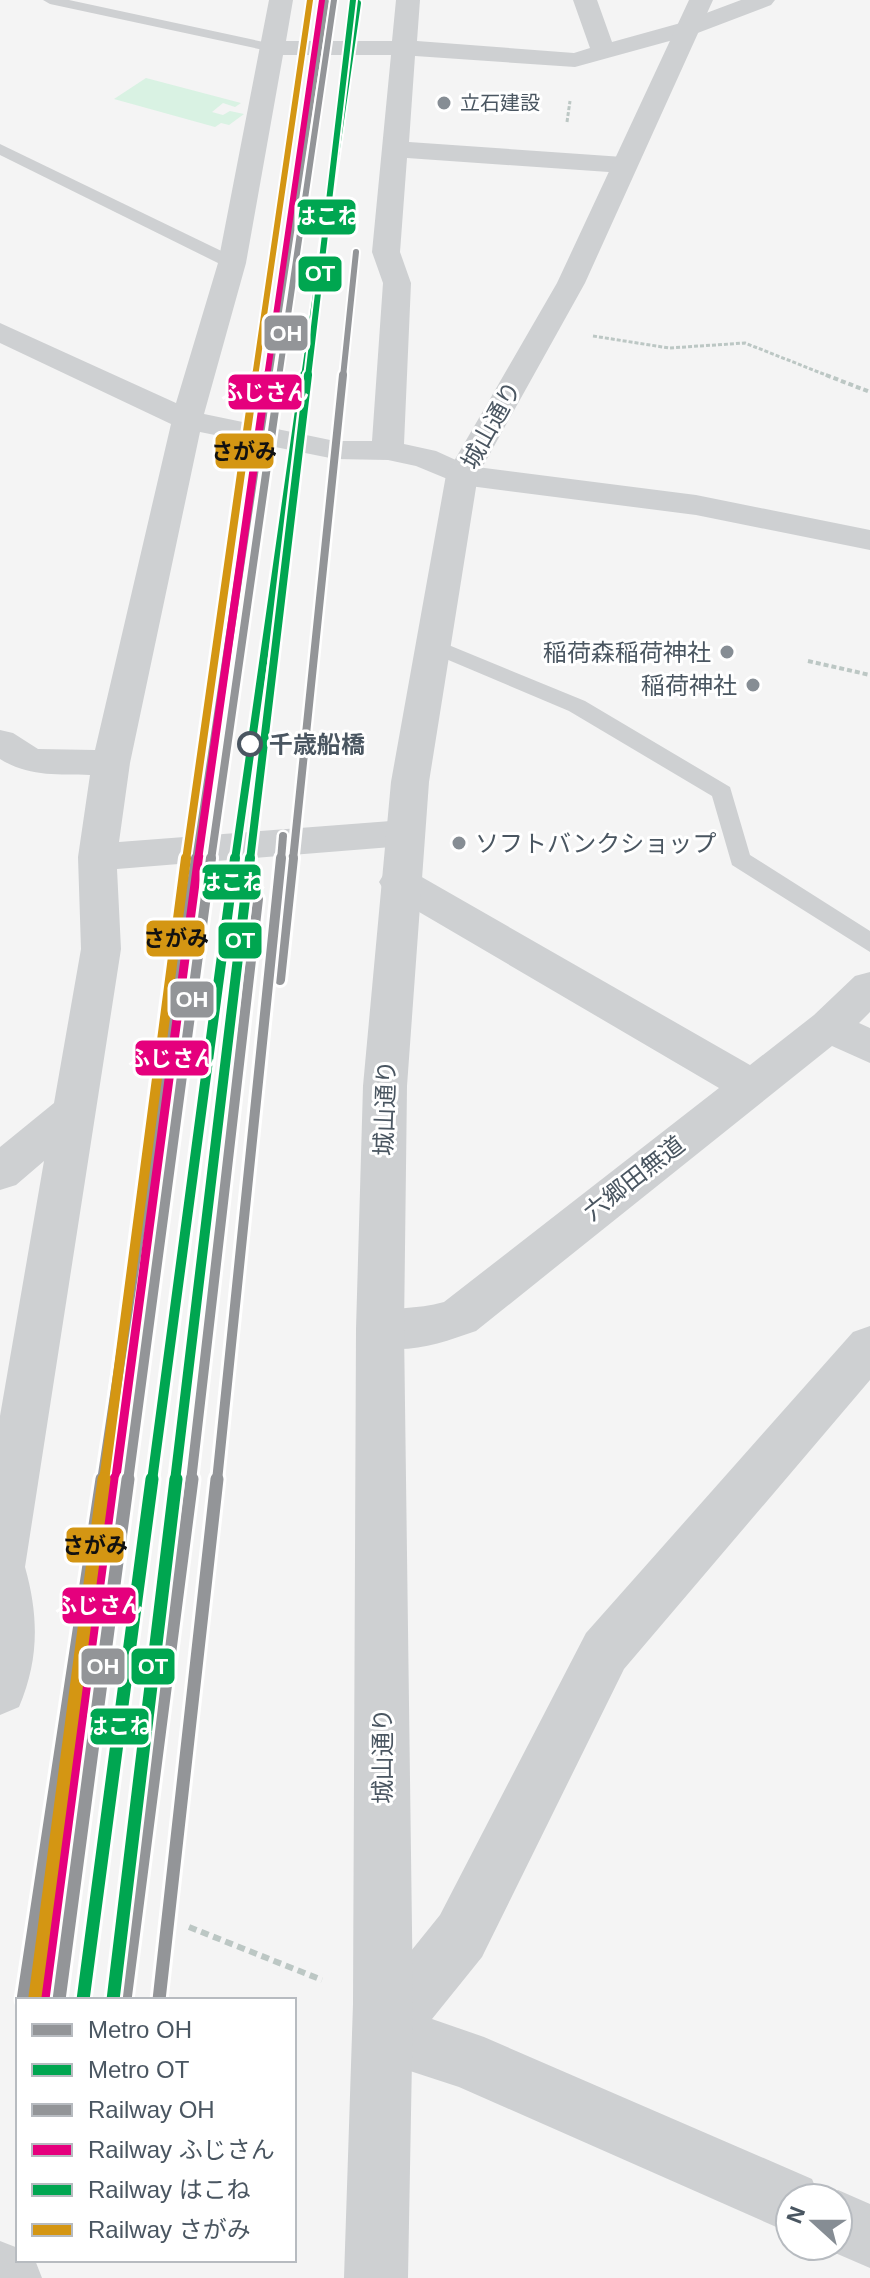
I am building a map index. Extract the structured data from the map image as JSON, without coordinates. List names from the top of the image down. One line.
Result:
{"streets":{"street":["城山通り","六郷田無道"]},"crossings":[["城山通り","六郷田無道"]],"places":["立石建設","稲荷森稲荷神社","稲荷神社","千歳船橋","ソフトバンクショップ"],"lines":["metro line OH","metro line OT","rail line ふじさん","rail line さがみ","rail line OH","rail line はこね"],"legend":["Metro OH","Metro OT","Railway OH","Railway ふじさん","Railway はこね","Railway さがみ"],"north":"left"}
